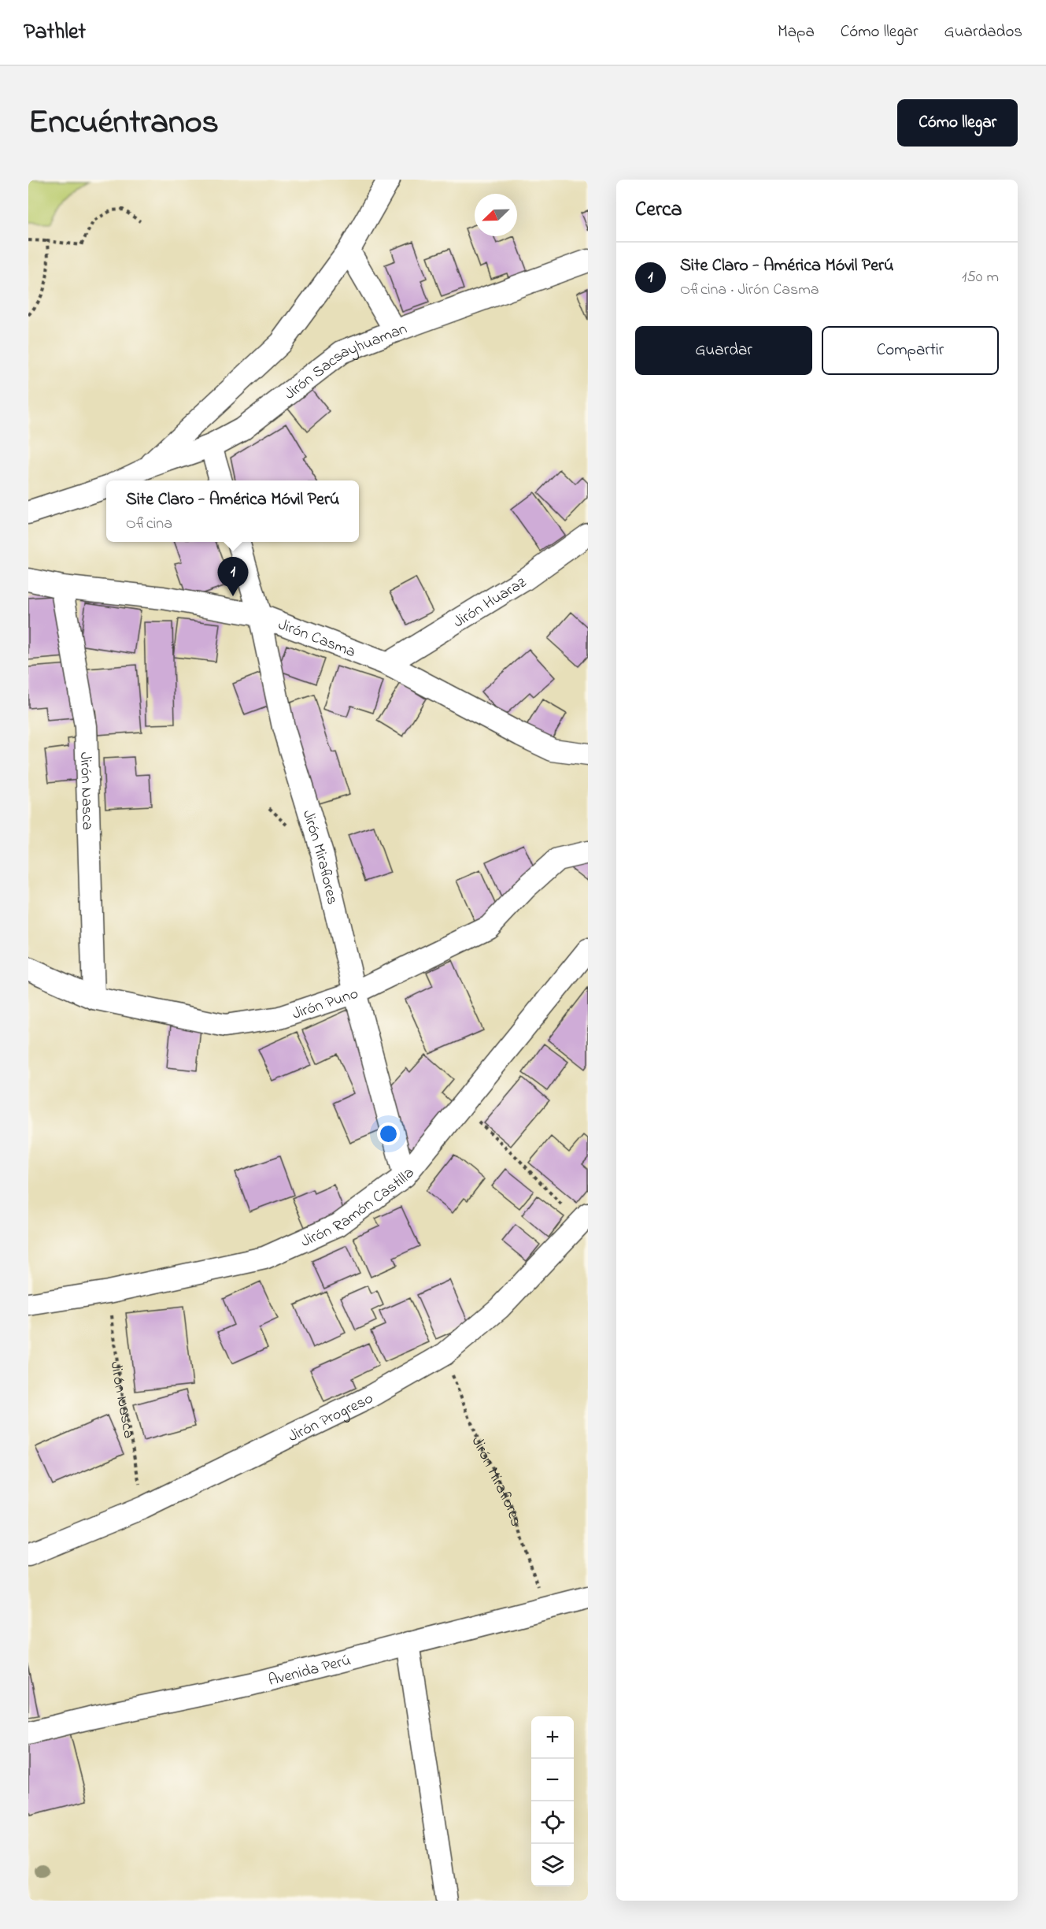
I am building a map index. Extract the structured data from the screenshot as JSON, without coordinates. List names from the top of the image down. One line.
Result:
{"streets":{"street":["Jirón Sacsayhuaman","Jirón Huaraz","Jirón Casma","Jirón Nasca","Jirón Miraflores","Jirón Puno","Jirón Ramón Castilla","Jirón Progreso","Avenida Perú"]},"crossings":[["Jirón Huaraz","Jirón Casma"],["Jirón Casma","Jirón Nasca"],["Jirón Casma","Jirón Miraflores"],["Jirón Nasca","Jirón Puno"],["Jirón Nasca","Jirón Ramón Castilla"],["Jirón Nasca","Jirón Progreso"],["Jirón Miraflores","Jirón Puno"],["Jirón Miraflores","Jirón Ramón Castilla"],["Jirón Miraflores","Jirón Progreso"],["Jirón Miraflores","Avenida Perú"]],"north":"bottom left","page":{"header":"Pathlet","nav":["Mapa","Cómo llegar","Guardados"],"title":"Encuéntranos","buttons":["Cómo llegar",["Guardar","Compartir"]],"heading":"Cerca","list":[{"mark":"1","name":"Site Claro - América Móvil Perú","note":"Oficina · Jirón Casma","value":"150 m"}],"popup":["Site Claro - América Móvil Perú","Oficina"],"pins":"1","map_buttons":["+","−"]}}
